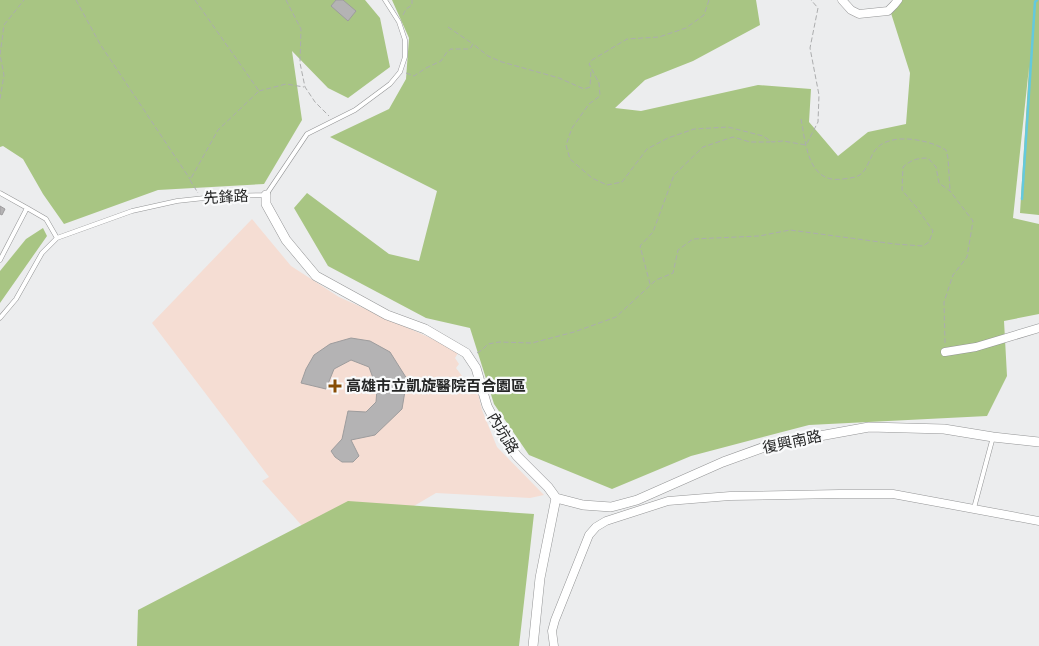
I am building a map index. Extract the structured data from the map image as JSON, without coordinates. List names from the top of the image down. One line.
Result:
{"streets":{"street":["內坑路","復興南路"],"lane":["先鋒路"]},"crossings":[["先鋒路","內坑路"],["內坑路","復興南路"]],"places":{"health":["高雄市立凱旋醫院百合園區"]}}
